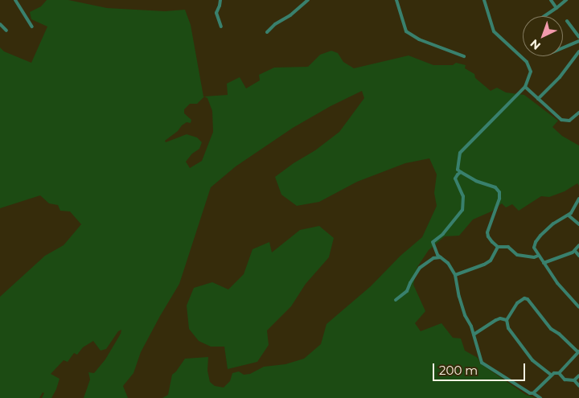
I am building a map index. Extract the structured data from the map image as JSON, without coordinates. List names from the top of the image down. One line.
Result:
{"scale_bar":"200 m","north":"bottom left"}
